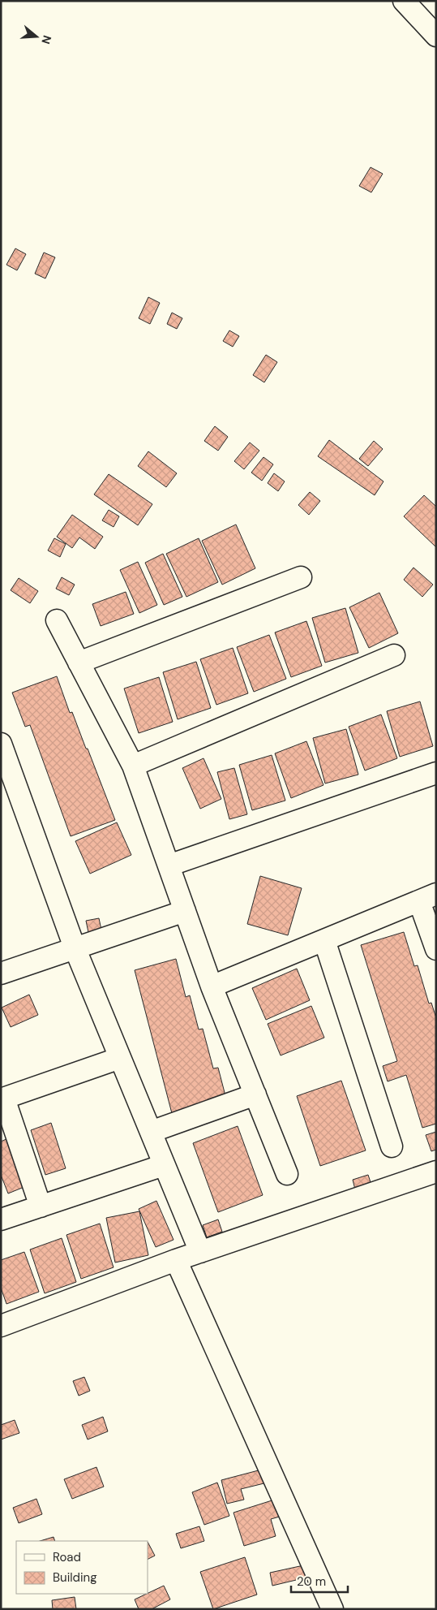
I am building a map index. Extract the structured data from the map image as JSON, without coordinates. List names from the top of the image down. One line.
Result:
{"legend":["Road","Building"],"scale_bar":"20 m","north":"right"}
